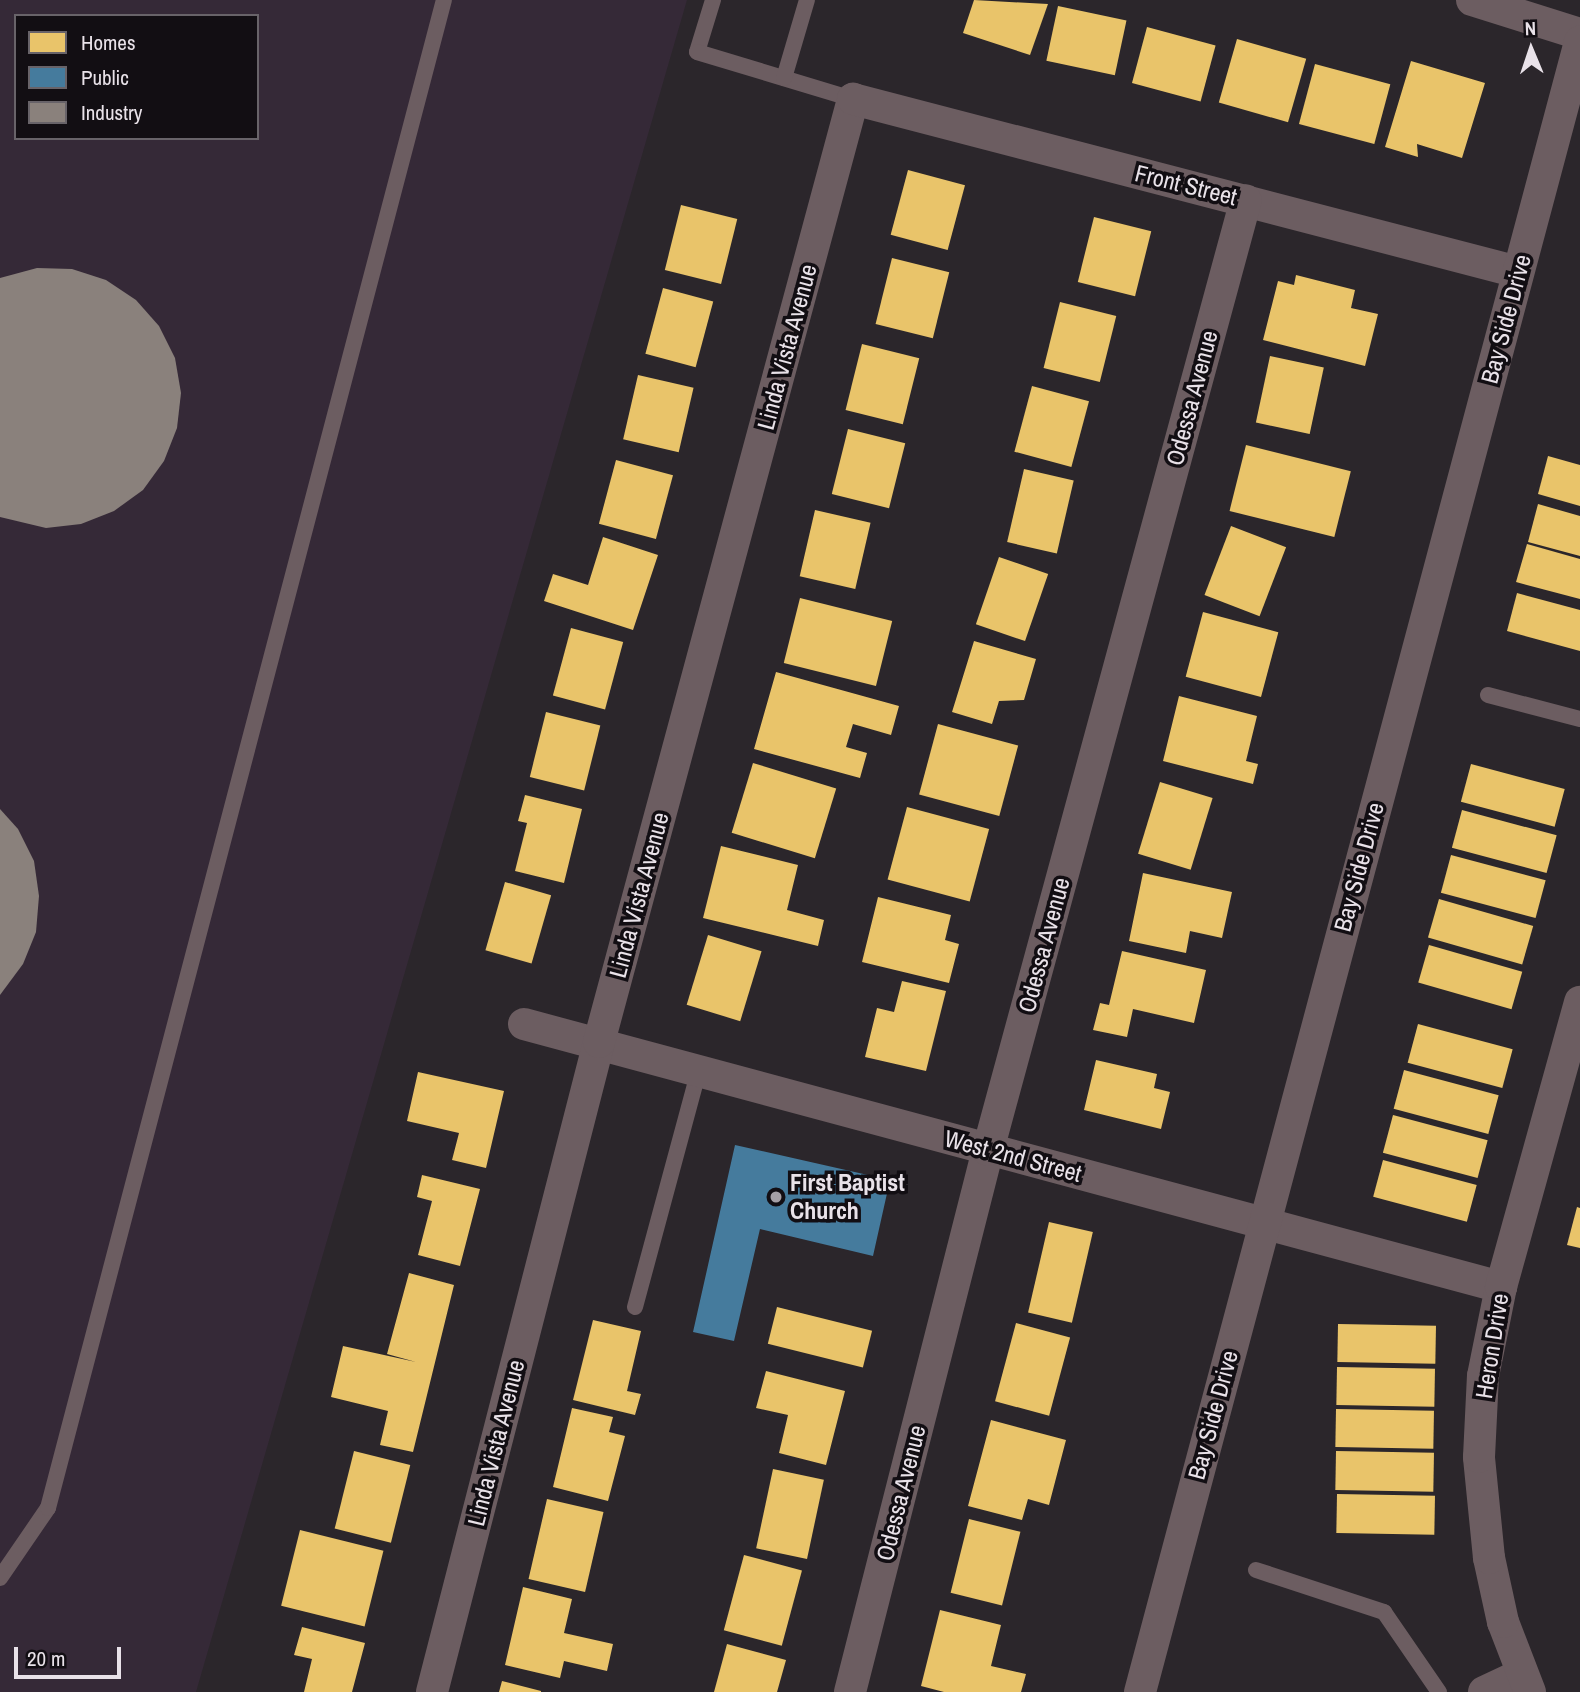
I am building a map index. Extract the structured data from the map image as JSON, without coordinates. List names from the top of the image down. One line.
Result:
{"streets":{"street":["Front Street","Bay Side Drive","Linda Vista Avenue","Odessa Avenue","West 2nd Street","Heron Drive"]},"crossings":[["Front Street","Bay Side Drive"],["Front Street","Linda Vista Avenue"],["Front Street","Odessa Avenue"],["Bay Side Drive","West 2nd Street"],["Linda Vista Avenue","West 2nd Street"],["Odessa Avenue","West 2nd Street"],["West 2nd Street","Heron Drive"]],"places":["First Baptist Church"],"legend":["Homes","Public","Industry"],"scale_bar":"20 m","north":"top"}
